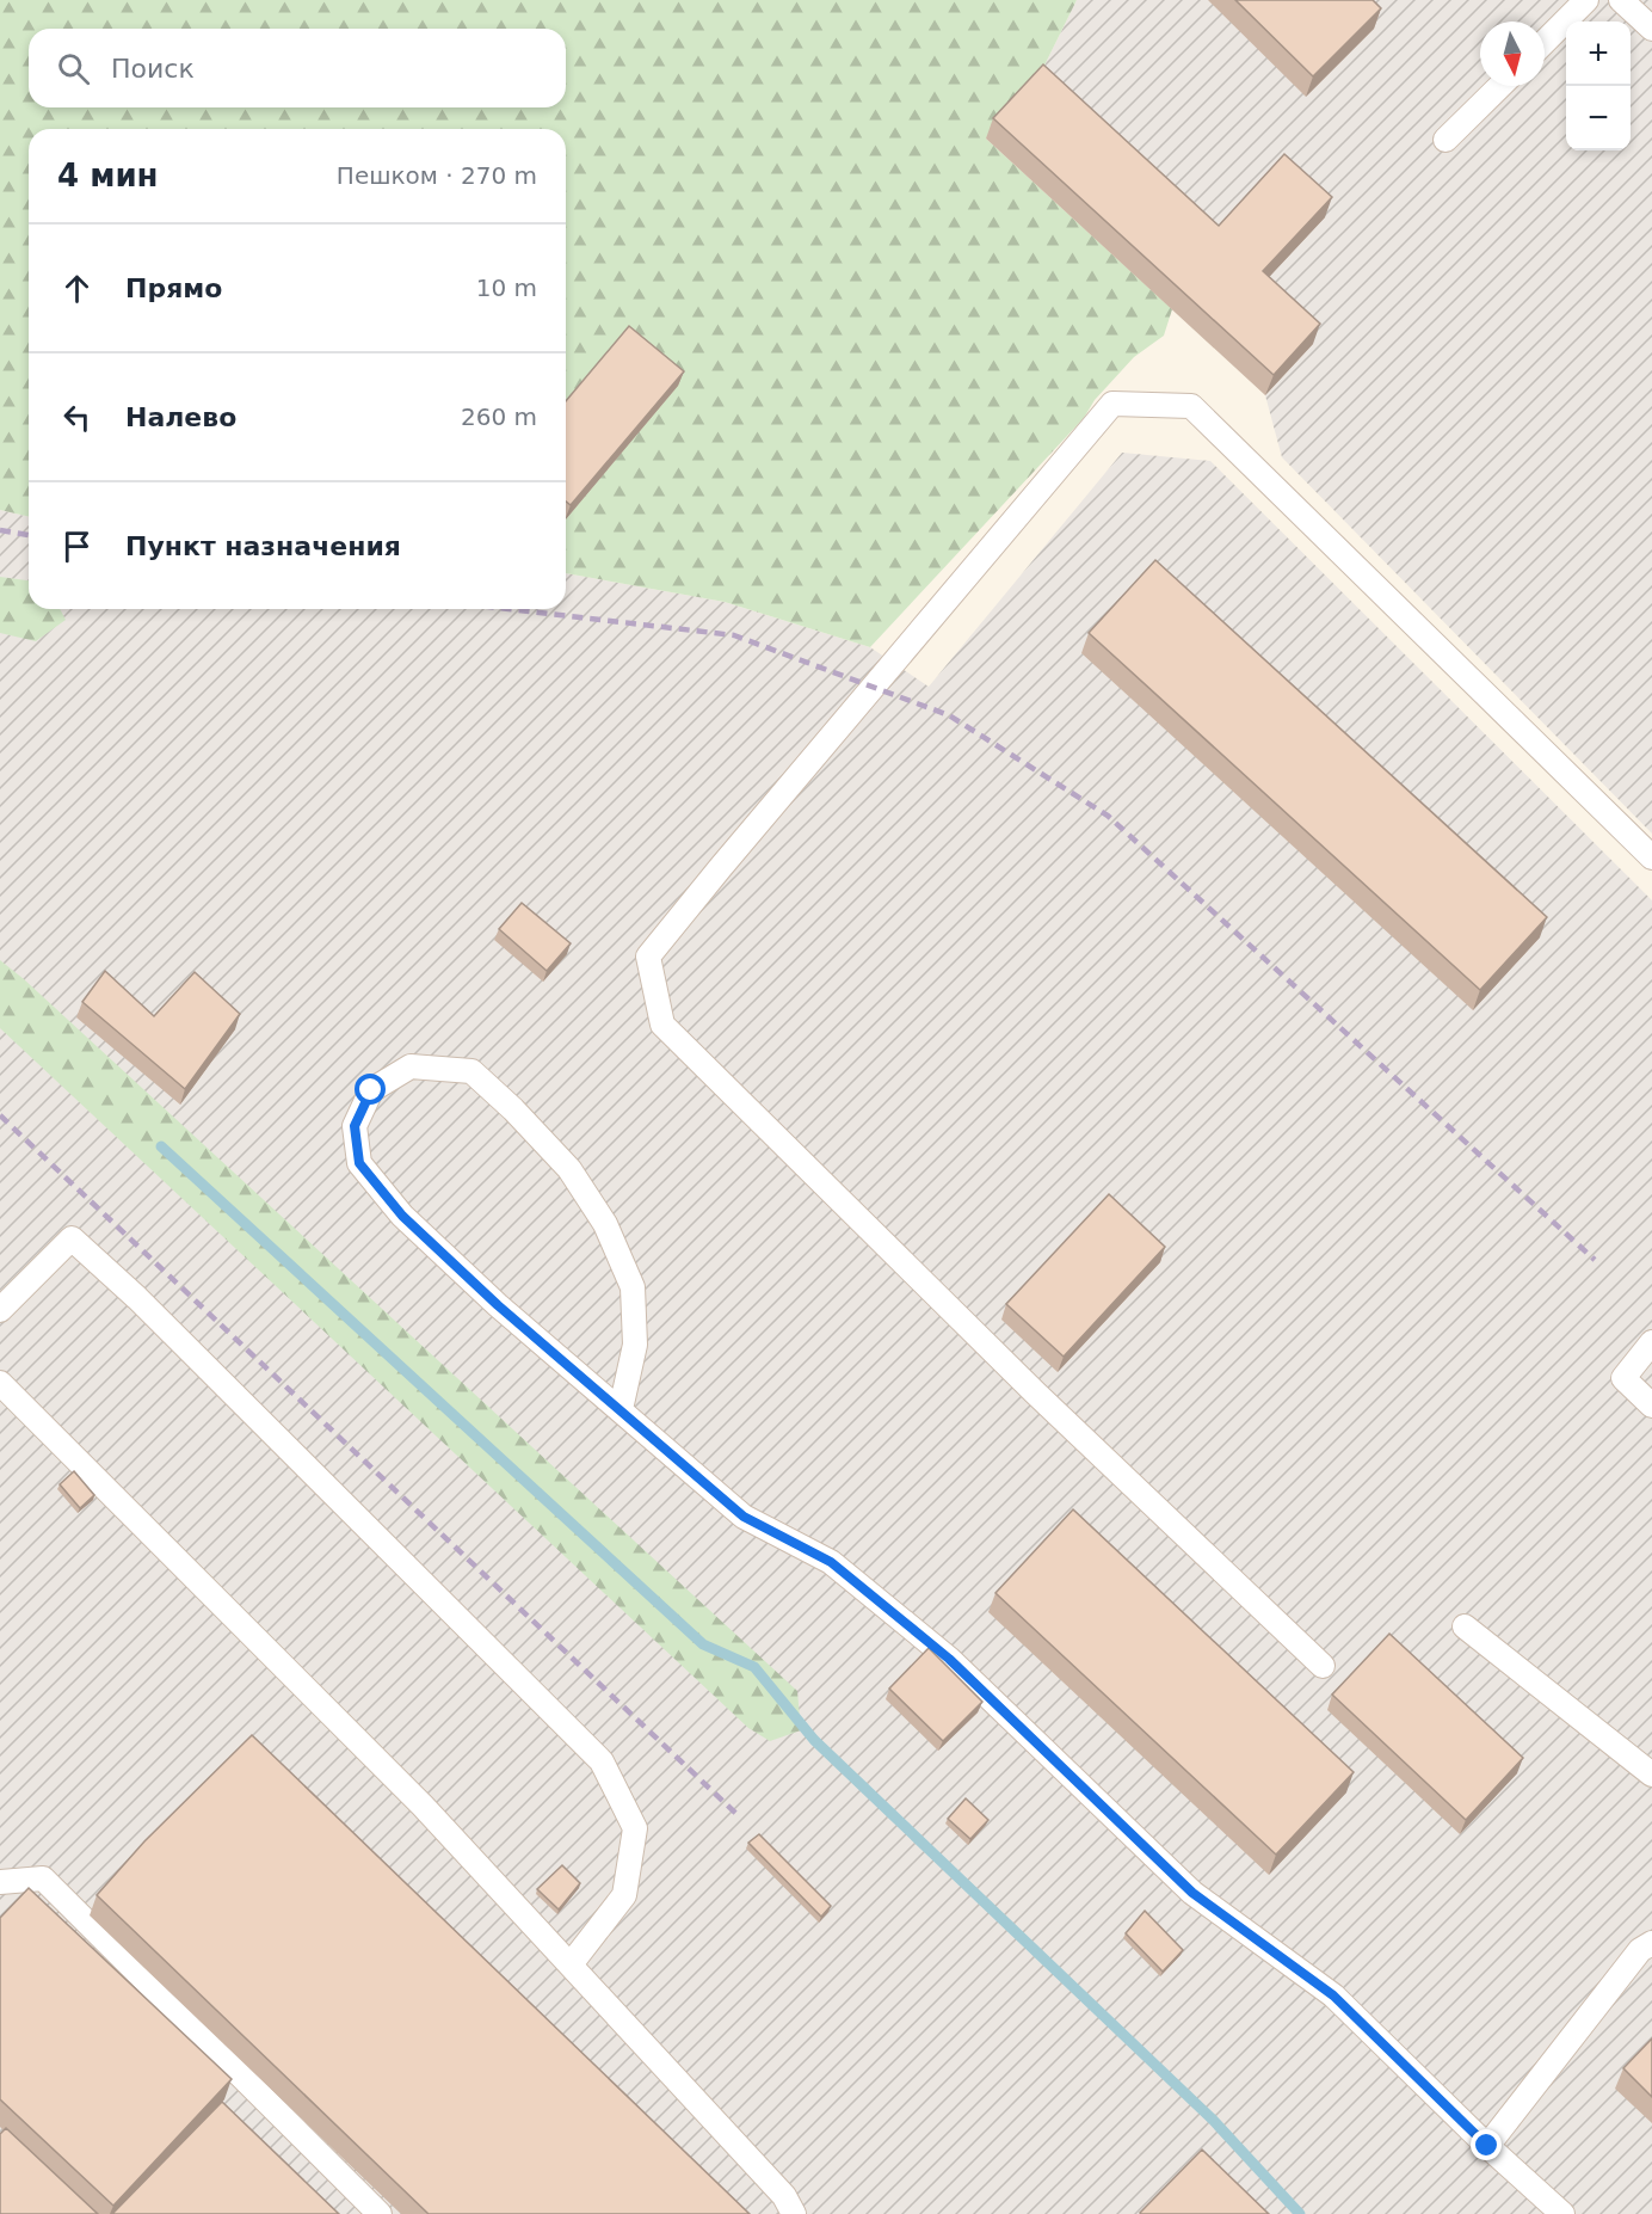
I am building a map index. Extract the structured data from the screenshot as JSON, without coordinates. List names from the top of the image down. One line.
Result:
{"north":"bottom","page":{"map_buttons":["+","−"],"search":"Поиск","heading":["4 мин","Пешком · 270 m"],"list":[["Прямо","10 m"],["Налево","260 m"],"Пункт назначения"]}}
